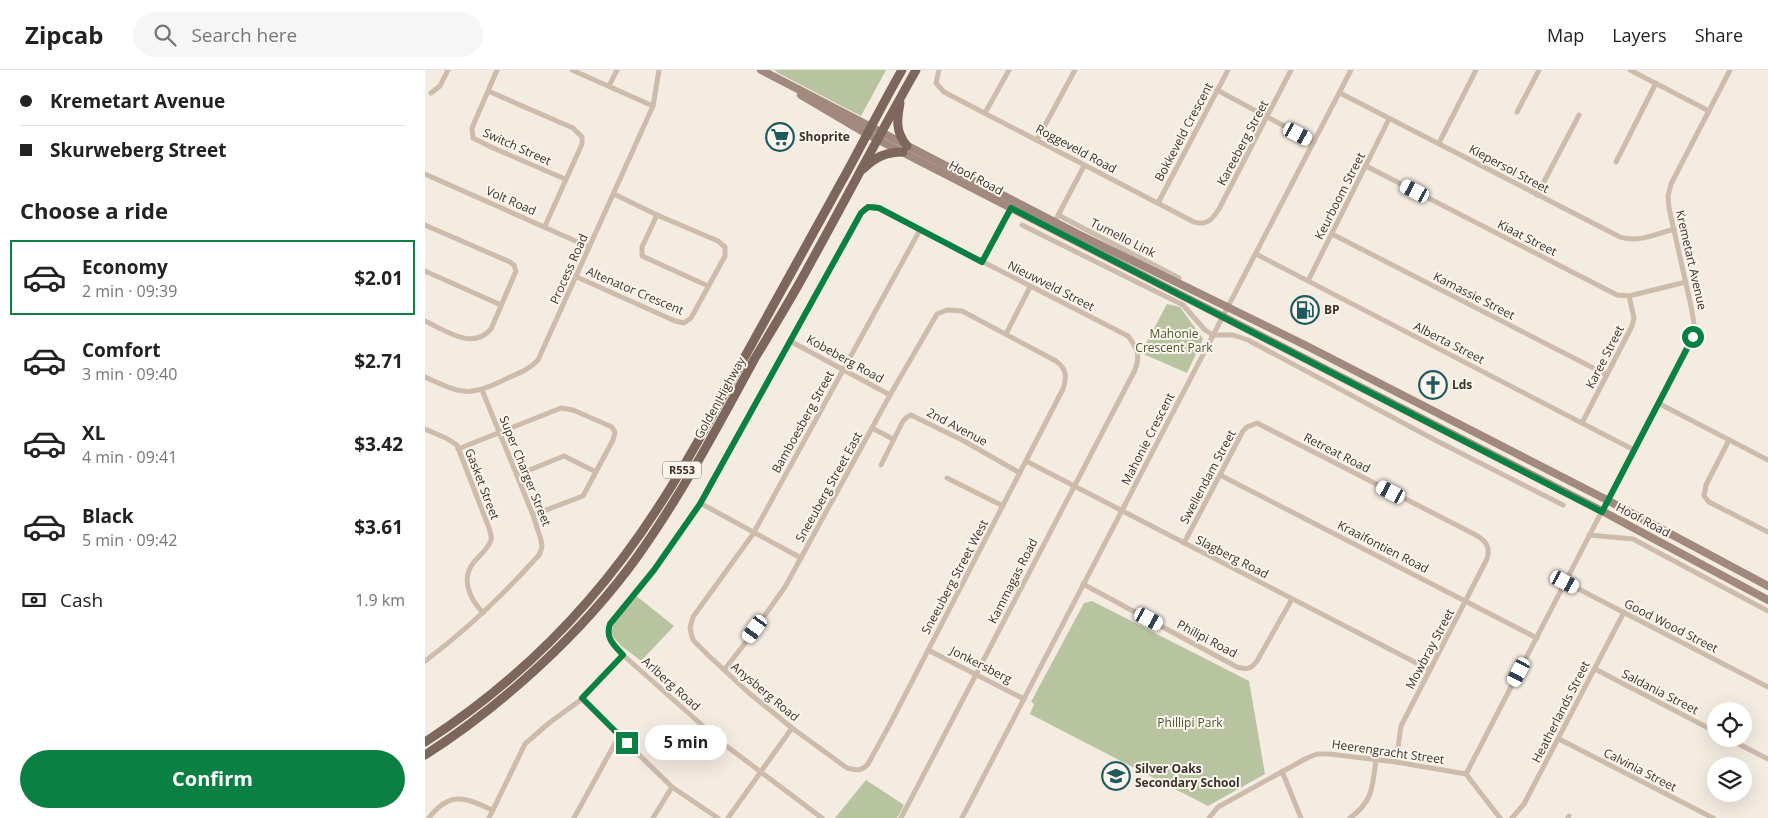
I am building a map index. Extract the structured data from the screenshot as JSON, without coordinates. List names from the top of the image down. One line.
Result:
{"streets":{"main road":["Hoof Road","Golden Highway","R553"],"street":["Bokkeveld Crescent","Kareeberg Street","Switch Street","Roggeveld Road","Kiepersol Street","Keurboom Street","Volt Road","Tumello Link","Kiaat Street","Kremetart Avenue","Process Road","Nieuwveld Street","Altenator Crescent","Kamassie Street","Alberta Street","Karee Street","Kobeberg Road","Bamboesberg Street","2nd Avenue","Mahonie Crescent","Retreat Road","Super Charger Street","Swellendam Street","Gasket Street","Sneeuberg Street East","Kraaifontien Road","Slagberg Road","Sneeuberg Street West","Kammagas Road","Good Wood Street","Philipi Road","Mowbray Street","Jonkersberg","Arlberg Road","Anysberg Road","Saldania Street","Heatherlands Street","Heerengracht Street","Calvinia Street"]},"crossings":[["Bokkeveld Crescent","Roggeveld Road"],["Kareeberg Street","Roggeveld Road"],["Kiepersol Street","Keurboom Street"],["Kiepersol Street","Kremetart Avenue"],["Kiepersol Street","Mahonie Crescent"],["Hoof Road","Tumello Link"],["Hoof Road","Kremetart Avenue"],["Hoof Road","Golden Highway"],["Hoof Road","Mahonie Crescent"],["Keurboom Street","Kiaat Street"],["Keurboom Street","Kamassie Street"],["Keurboom Street","Alberta Street"],["Volt Road","Process Road"],["Kiaat Street","Kremetart Avenue"],["Kiaat Street","Karee Street"],["Kremetart Avenue","Alberta Street"],["Kremetart Avenue","Kraaifontien Road"],["Kremetart Avenue","Good Wood Street"],["Kremetart Avenue","Heerengracht Street"],["Process Road","Altenator Crescent"],["Process Road","Super Charger Street"],["Nieuwveld Street","Kobeberg Road"],["Nieuwveld Street","Bamboesberg Street"],["Nieuwveld Street","Kammagas Road"],["Kamassie Street","Karee Street"],["Alberta Street","Karee Street"],["Alberta Street","Mahonie Crescent"],["Kobeberg Road","Bamboesberg Street"],["Kobeberg Road","Sneeuberg Street East"],["Bamboesberg Street","Anysberg Road"],["2nd Avenue","Sneeuberg Street West"],["Mahonie Crescent","Slagberg Road"],["Mahonie Crescent","Philipi Road"],["Mahonie Crescent","Jonkersberg"],["Retreat Road","Swellendam Street"],["Retreat Road","Mowbray Street"],["Super Charger Street","Gasket Street"],["Swellendam Street","Kraaifontien Road"],["Swellendam Street","Slagberg Road"],["Sneeuberg Street East","Sneeuberg Street West"],["Sneeuberg Street East","Anysberg Road"],["Kraaifontien Road","Mowbray Street"],["Slagberg Road","Sneeuberg Street West"],["Slagberg Road","Kammagas Road"],["Slagberg Road","Philipi Road"],["Slagberg Road","Mowbray Street"],["Sneeuberg Street West","Jonkersberg"],["Sneeuberg Street West","Anysberg Road"],["Kammagas Road","Jonkersberg"],["Good Wood Street","Heatherlands Street"],["Mowbray Street","Heerengracht Street"],["Saldania Street","Heatherlands Street"],["Heatherlands Street","Calvinia Street"]],"parks":["Mahonie Crescent Park","Phillipi Park"],"places":{"supermarket":["Shoprite"],"fuel station":["BP"],"church":["Lds"],"school or university":["Silver Oaks Secondary School"]},"page":{"header":"Zipcab","search":"Search here","nav":["Map","Layers","Share"],"banner":["Kremetart Avenue","Skurweberg Street"],"heading":"Choose a ride","list":[{"name":"Economy","note":"2 min · 09:39","value":"$2.01"},{"name":"Comfort","note":"3 min · 09:40","value":"$2.71"},{"name":"XL","note":"4 min · 09:41","value":"$3.42"},{"name":"Black","note":"5 min · 09:42","value":"$3.61"}],"pay":["Cash","1.9 km"],"bubble":"5 min","buttons":"Confirm"}}
